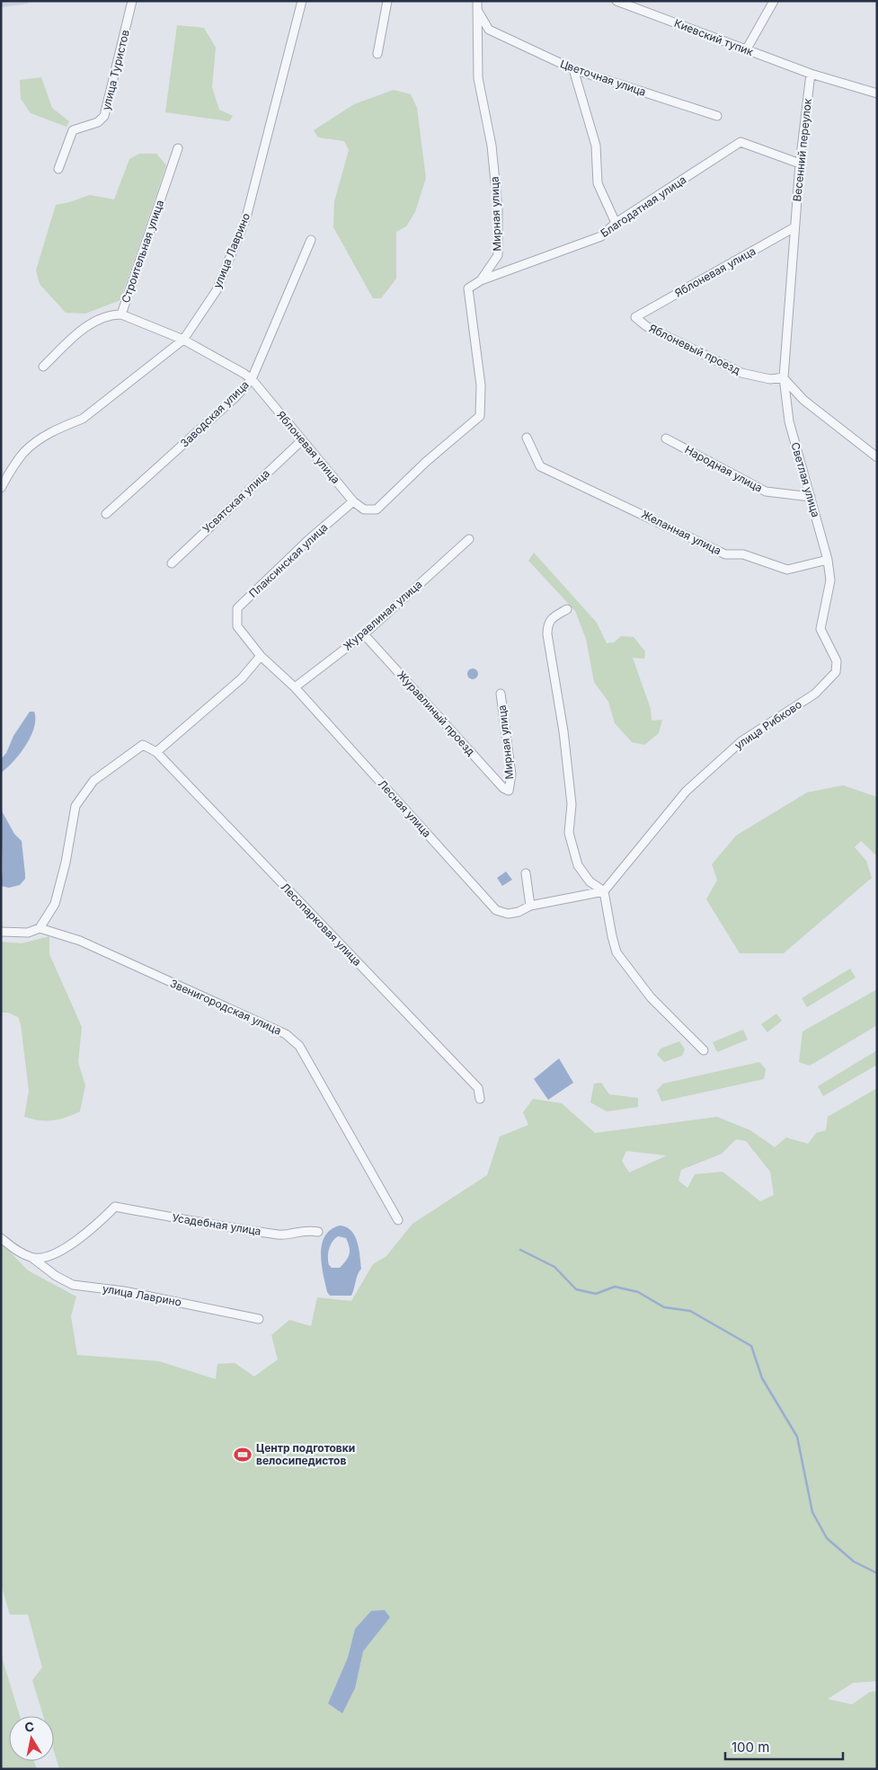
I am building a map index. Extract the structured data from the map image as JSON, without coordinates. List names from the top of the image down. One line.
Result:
{"streets":{"street":["Киевский тупик","улица Туристов","Цветочная улица","Весенний переулок","Благодатная улица","Мирная улица","улица Лаврино","Строительная улица","Яблоневая улица","Яблоневый проезд","Заводская улица","Народная улица","Светлая улица","Усвятская улица","Желанная улица","Плаксинская улица","Журавлиная улица","Журавлиный проезд","улица Рибково","Лесная улица","Лесопарковая улица","Звенигородская улица","Усадебная улица"]},"crossings":[["Киевский тупик","Весенний переулок"],["Цветочная улица","Мирная улица"],["Весенний переулок","Благодатная улица"],["Весенний переулок","Яблоневая улица"],["Весенний переулок","Яблоневый проезд"],["Весенний переулок","Светлая улица"],["Благодатная улица","Мирная улица"],["Мирная улица","Яблоневая улица"],["Мирная улица","Журавлиный проезд"],["улица Лаврино","Яблоневая улица"],["улица Лаврино","Усадебная улица"],["Строительная улица","Яблоневая улица"],["Яблоневая улица","Яблоневый проезд"],["Яблоневая улица","Заводская улица"],["Яблоневая улица","Усвятская улица"],["Яблоневая улица","Плаксинская улица"],["Яблоневый проезд","Светлая улица"],["Народная улица","Светлая улица"],["Светлая улица","Желанная улица"],["Светлая улица","улица Рибково"],["Плаксинская улица","Лесная улица"],["Журавлиная улица","Журавлиный проезд"],["Журавлиная улица","Лесная улица"],["улица Рибково","Лесная улица"]],"places":{"sports":["Центр подготовки велосипедистов"]},"scale_bar":"100 m","north":"top"}
